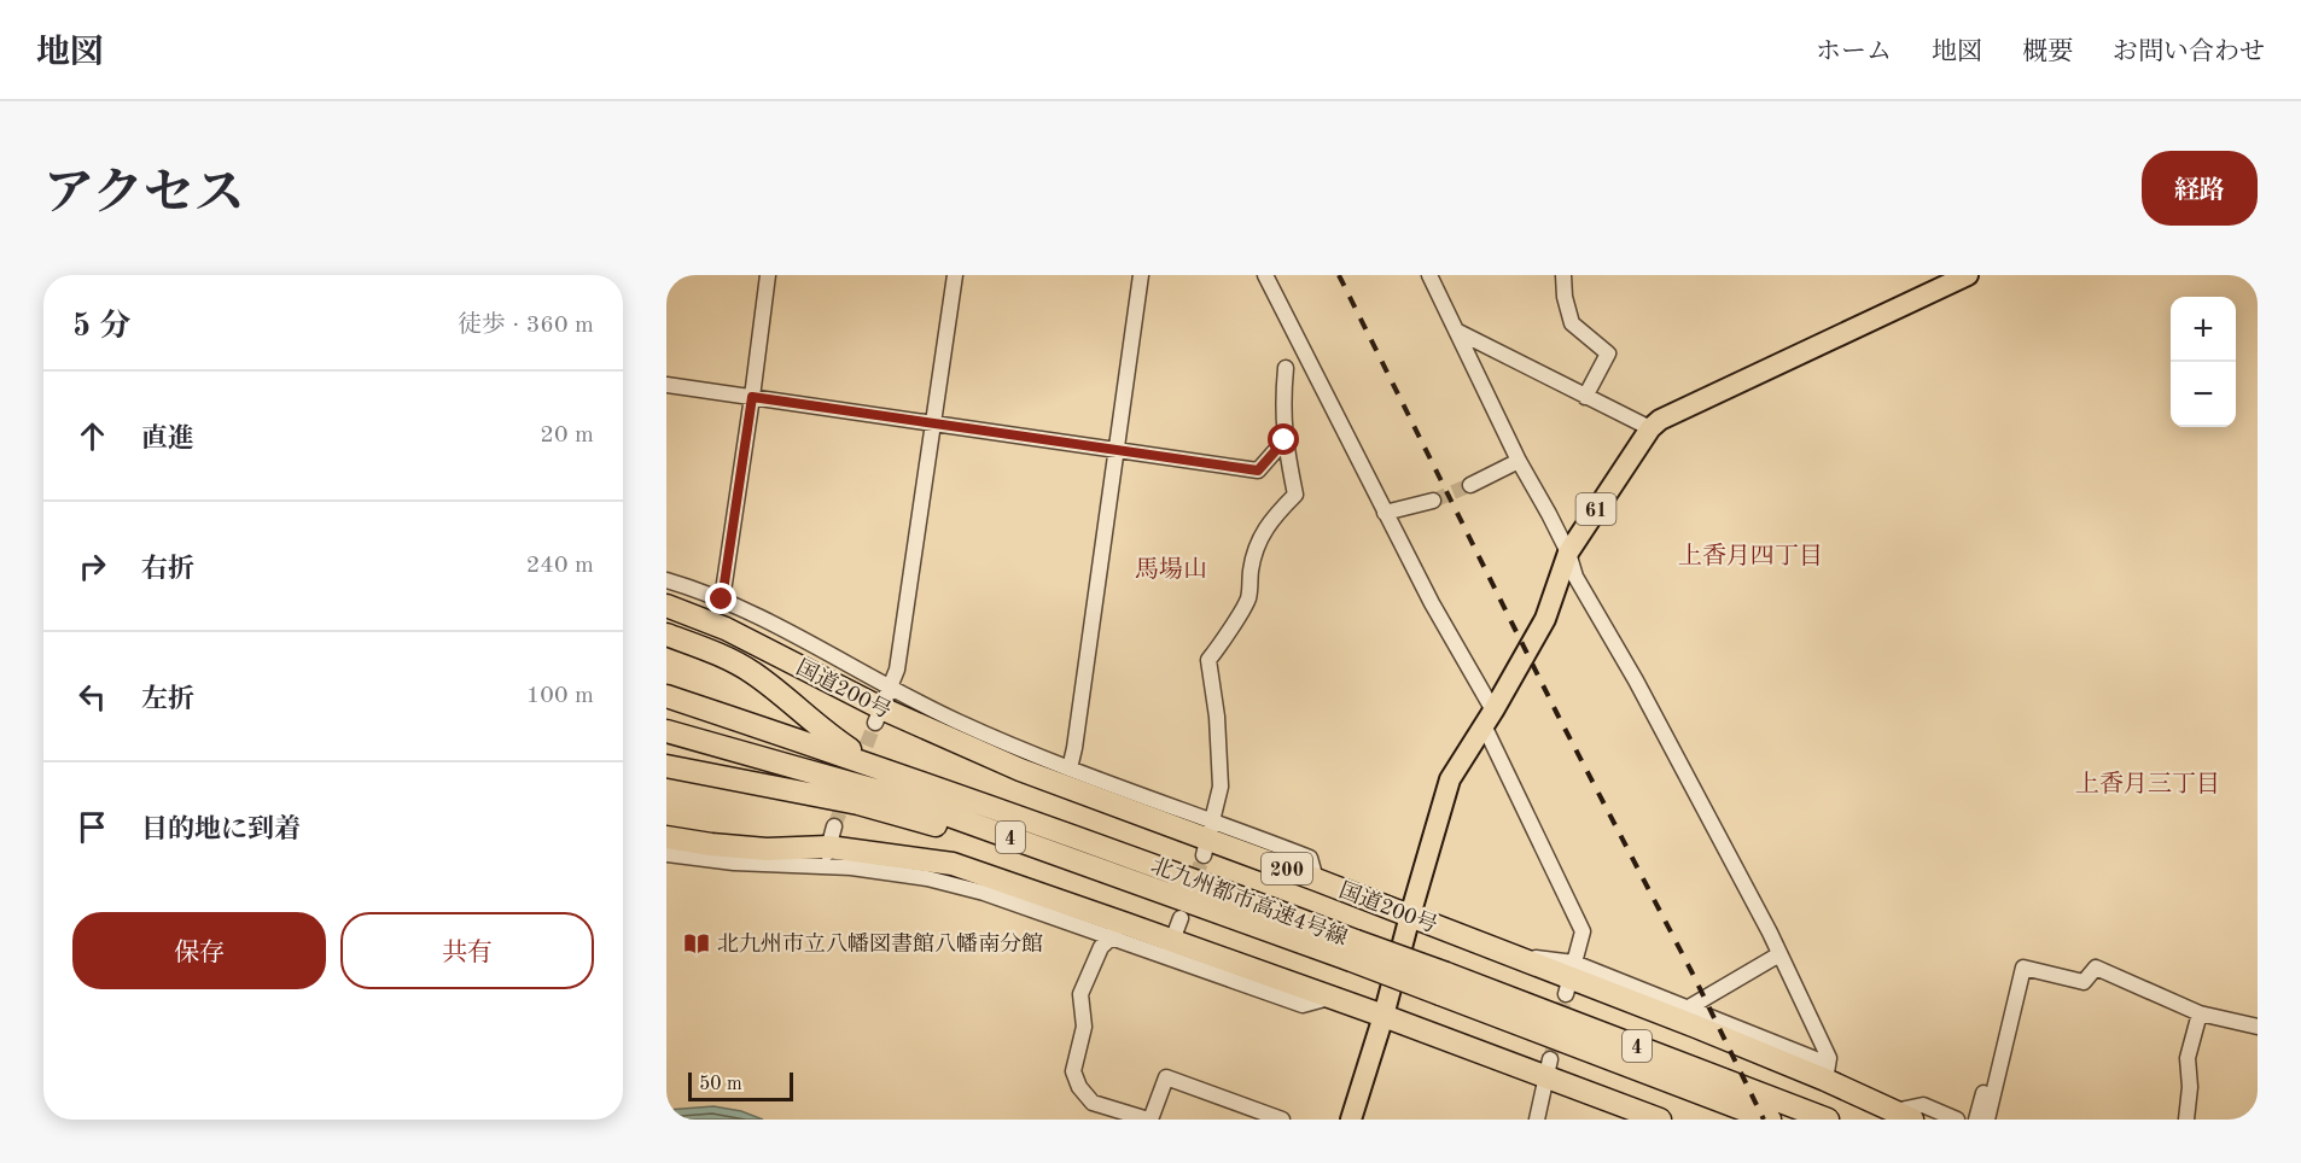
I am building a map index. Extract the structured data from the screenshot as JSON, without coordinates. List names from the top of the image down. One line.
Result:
{"streets":{"highway":["国道200号","4","200","北九州都市高速4号線"],"main road":["61"]},"crossings":[["61","国道200号"]],"districts":["上香月四丁目","馬場山","上香月三丁目"],"places":{"library":["北九州市立八幡図書館八幡南分館"]},"scale_bar":"50 m","page":{"header":"地図","nav":["ホーム","地図","概要","お問い合わせ"],"title":"アクセス","buttons":["経路",["保存","共有"]],"heading":["5 分","徒歩 · 360 m"],"map_buttons":["+","−"],"list":[["直進","20 m"],["右折","240 m"],["左折","100 m"],"目的地に到着"],"scale":"50 m"}}
